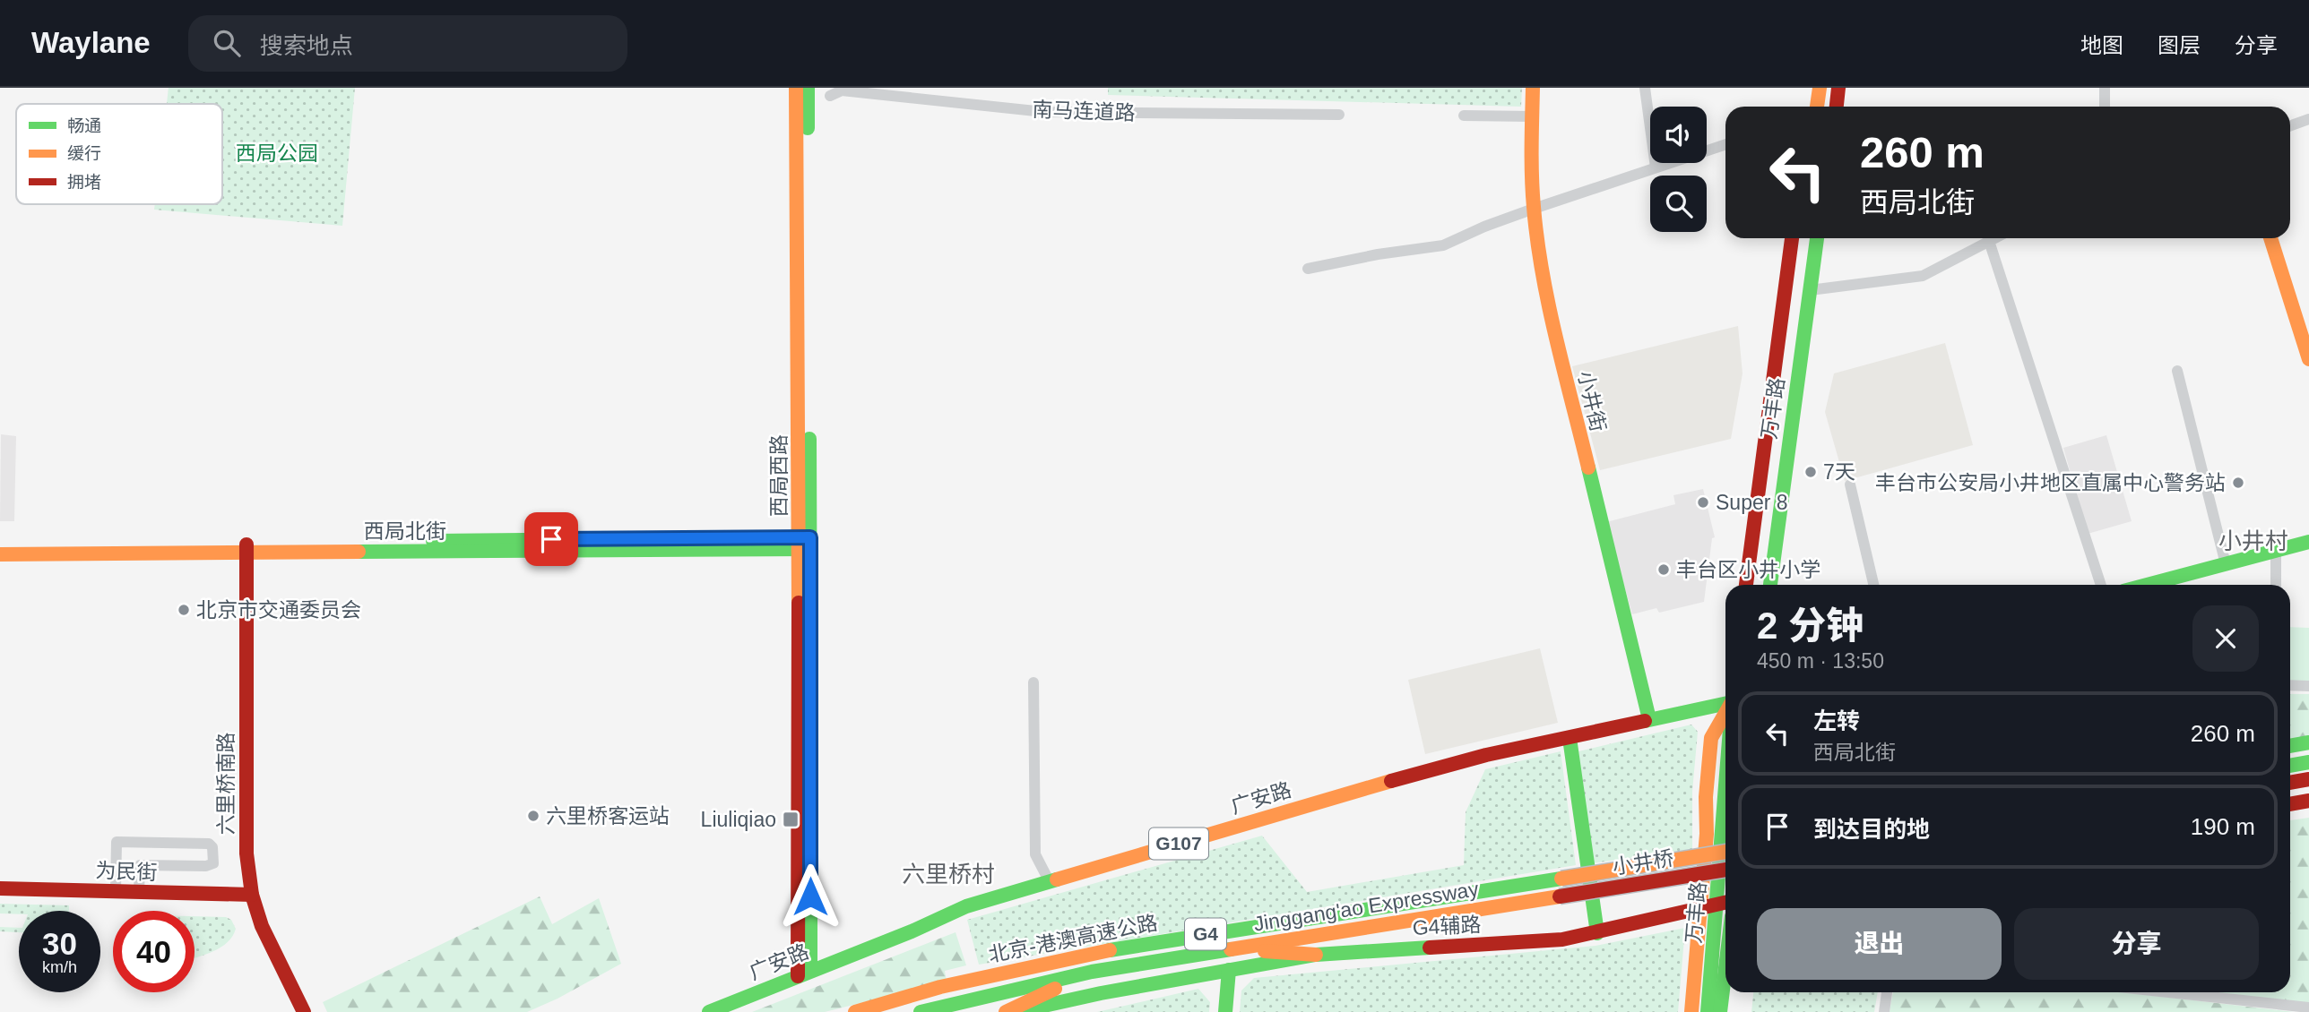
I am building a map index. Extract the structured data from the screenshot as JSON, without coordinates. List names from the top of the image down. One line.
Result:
{"streets":{"main road":["小井街","万丰路","西局西路","西局北街","六里桥南路","广安路","G107","小井桥","为民街","Jinggang'ao Expressway","G4辅路","G4","北京-港澳高速公路"],"street":["南马连道路"]},"crossings":[["小井街","广安路"],["万丰路","G4辅路"],["西局西路","西局北街"],["西局西路","广安路"],["西局北街","六里桥南路"],["六里桥南路","为民街"],["小井桥","Jinggang'ao Expressway"],["小井桥","北京-港澳高速公路"]],"districts":["小井村","六里桥村"],"parks":["西局公园"],"places":{"other":["7天","丰台市公安局小井地区直属中心警务站","Super 8","丰台区小井小学","北京市交通委员会","六里桥客运站"],"transit":["Liuliqiao"]},"legend":["畅通","缓行","拥堵"],"page":{"header":"Waylane","search":"搜索地点","nav":["地图","图层","分享"],"turn":["260 m","西局北街"],"heading":["2 分钟","450 m · 13:50"],"list":[{"name":"左转","note":"西局北街","value":"260 m"},{"name":"到达目的地","value":"190 m"}],"buttons":["退出","分享"],"speed":"30 km/h","limit":"40"}}
